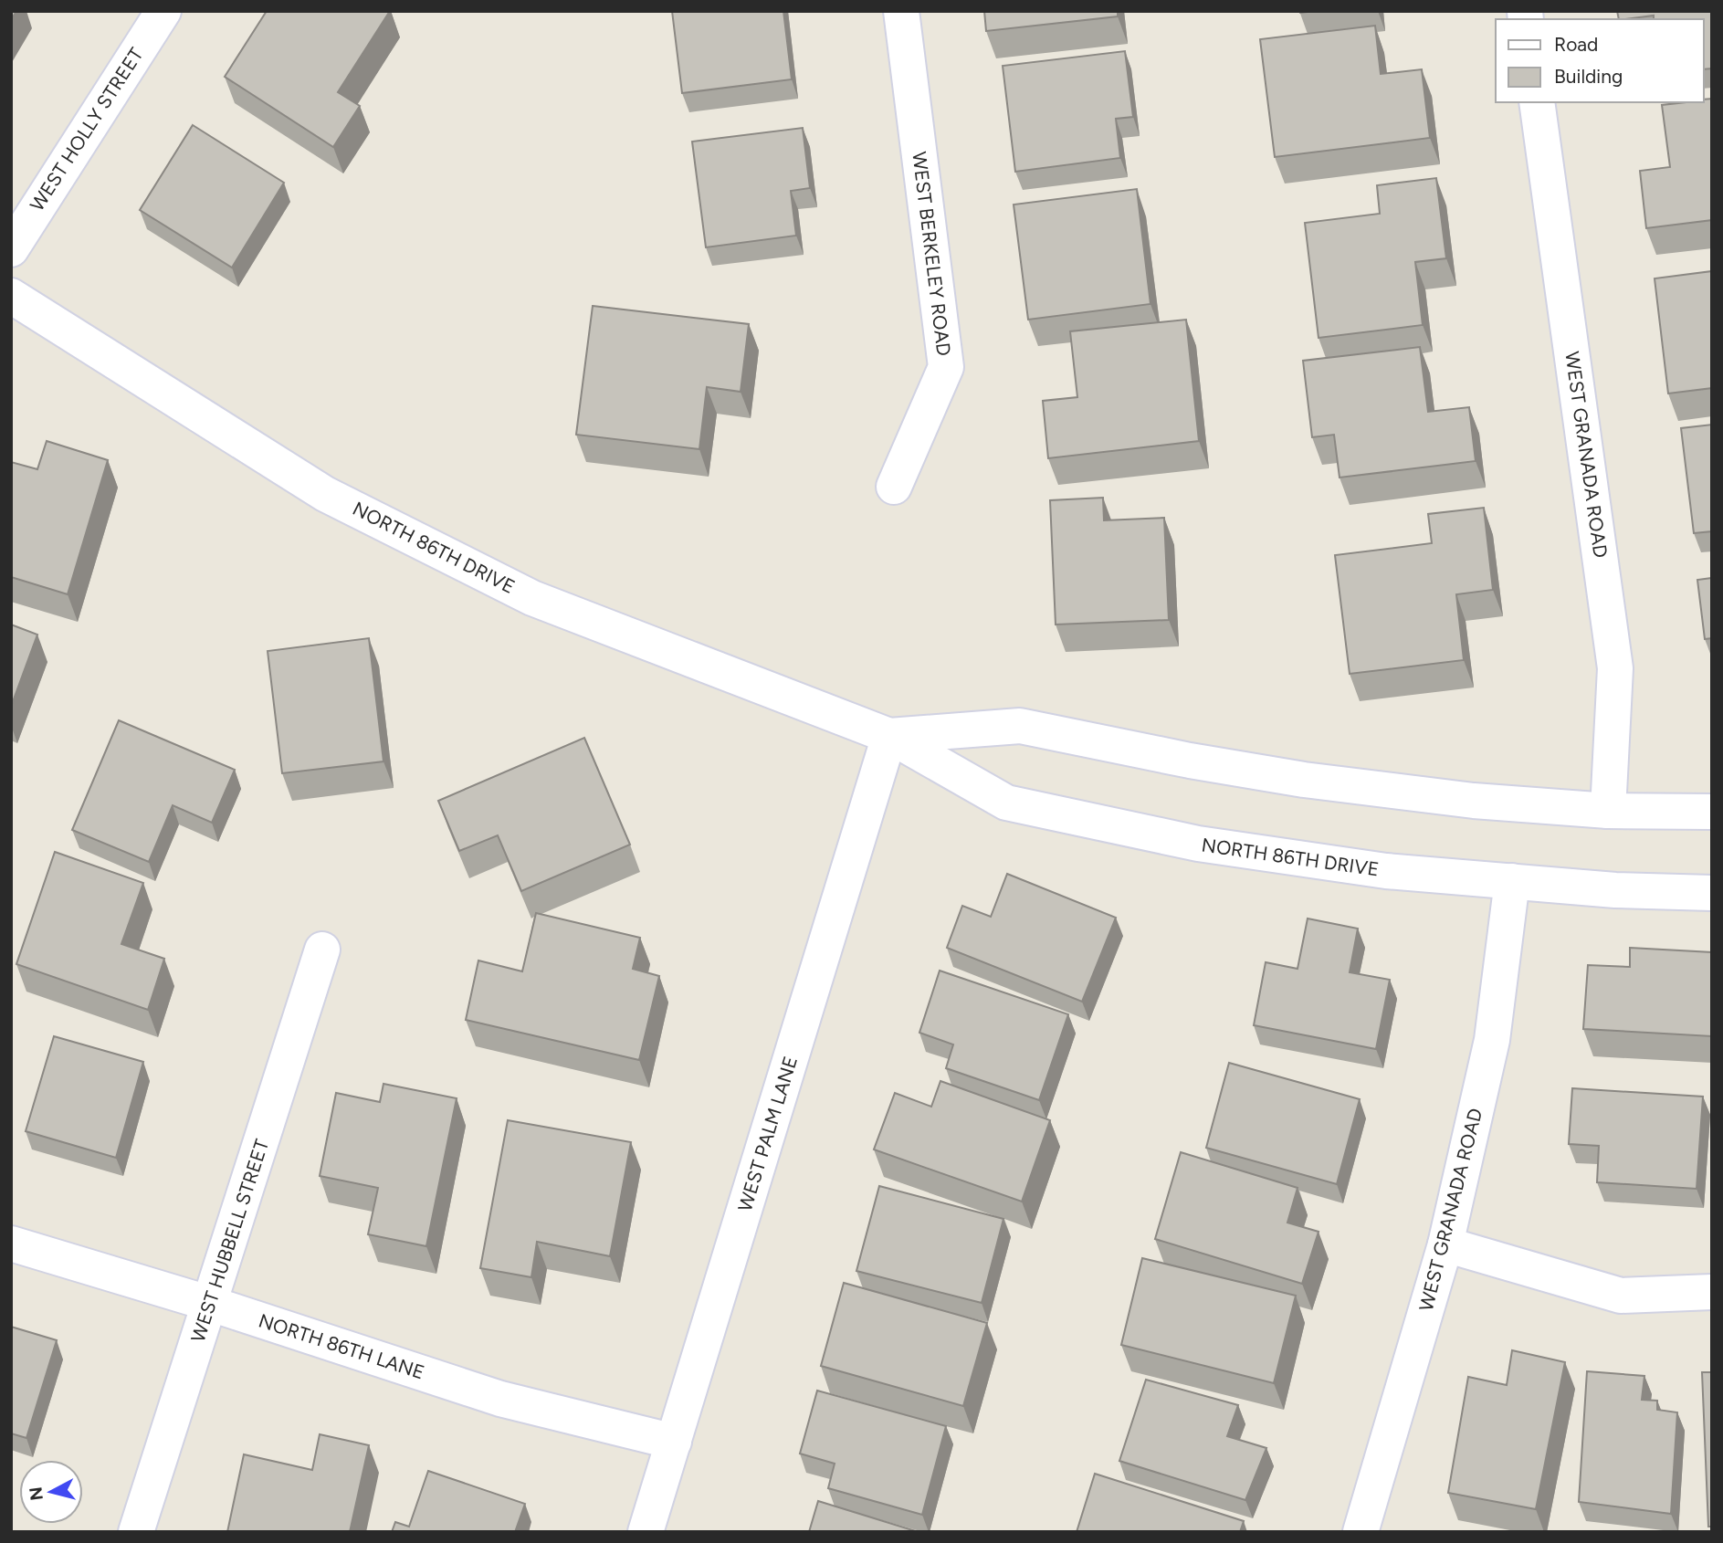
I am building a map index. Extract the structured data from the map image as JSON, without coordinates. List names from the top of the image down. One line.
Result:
{"streets":{"street":["WEST HOLLY STREET","WEST BERKELEY ROAD","WEST GRANADA ROAD","NORTH 86TH DRIVE","WEST PALM LANE","WEST HUBBELL STREET","NORTH 86TH LANE"]},"crossings":[["WEST GRANADA ROAD","NORTH 86TH DRIVE"],["NORTH 86TH DRIVE","WEST PALM LANE"],["WEST PALM LANE","NORTH 86TH LANE"],["WEST HUBBELL STREET","NORTH 86TH LANE"]],"legend":["Road","Building"],"north":"left"}
